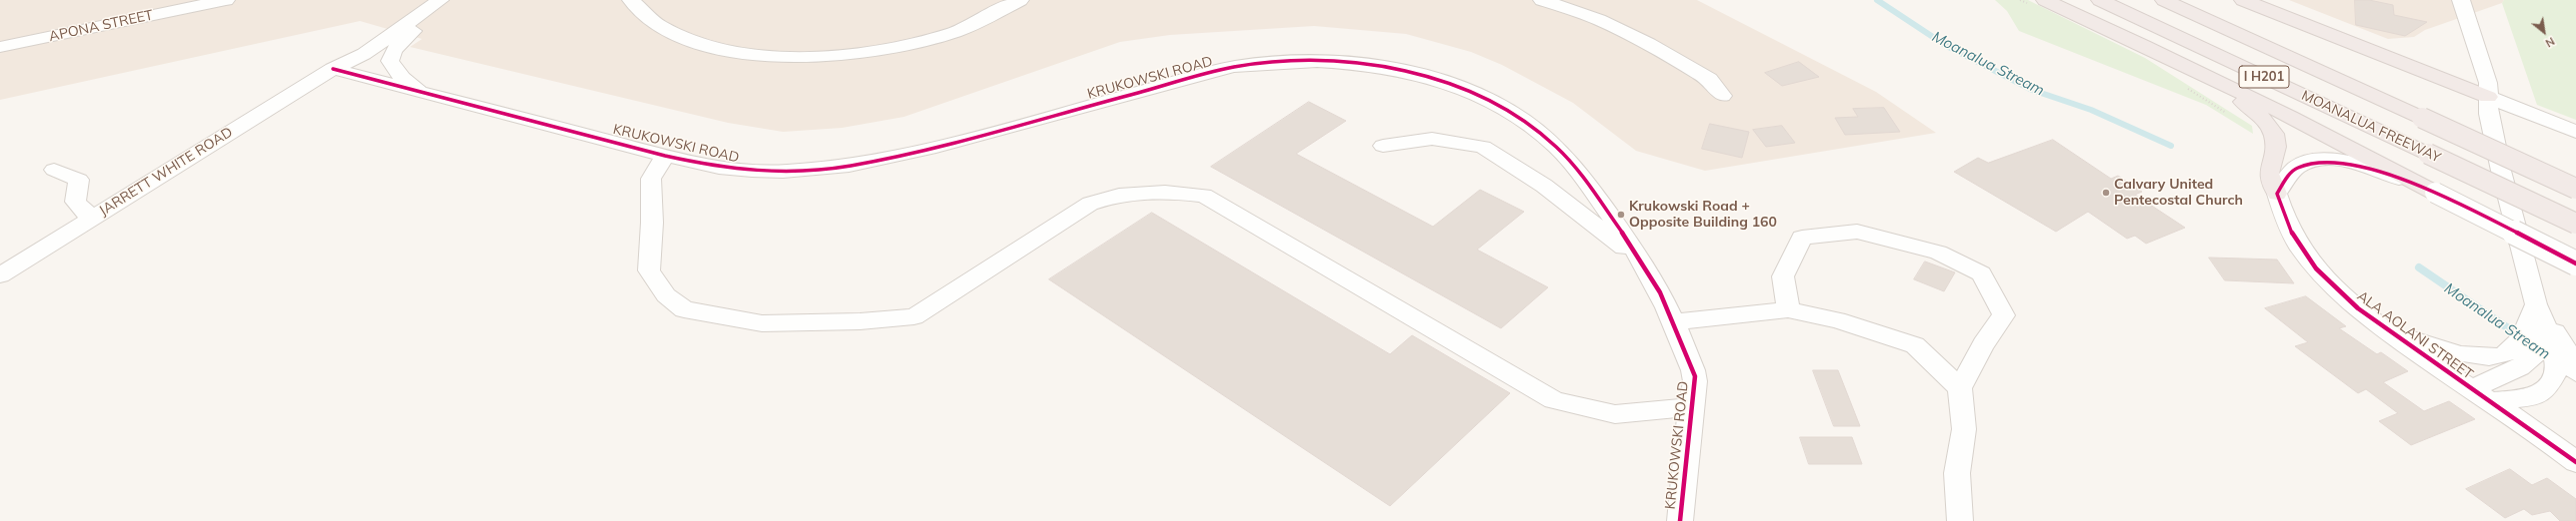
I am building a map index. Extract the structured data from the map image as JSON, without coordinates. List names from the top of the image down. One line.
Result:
{"streets":{"highway":["I H201","MOANALUA FREEWAY"],"street":["APONA STREET","KRUKOWSKI ROAD","JARRETT WHITE ROAD","ALA AOLANI STREET"]},"crossings":[["KRUKOWSKI ROAD","JARRETT WHITE ROAD"]],"water":["Moanalua Stream"],"places":["Calvary United Pentecostal Church","Krukowski Road + Opposite Building 160"],"north":"bottom right"}
